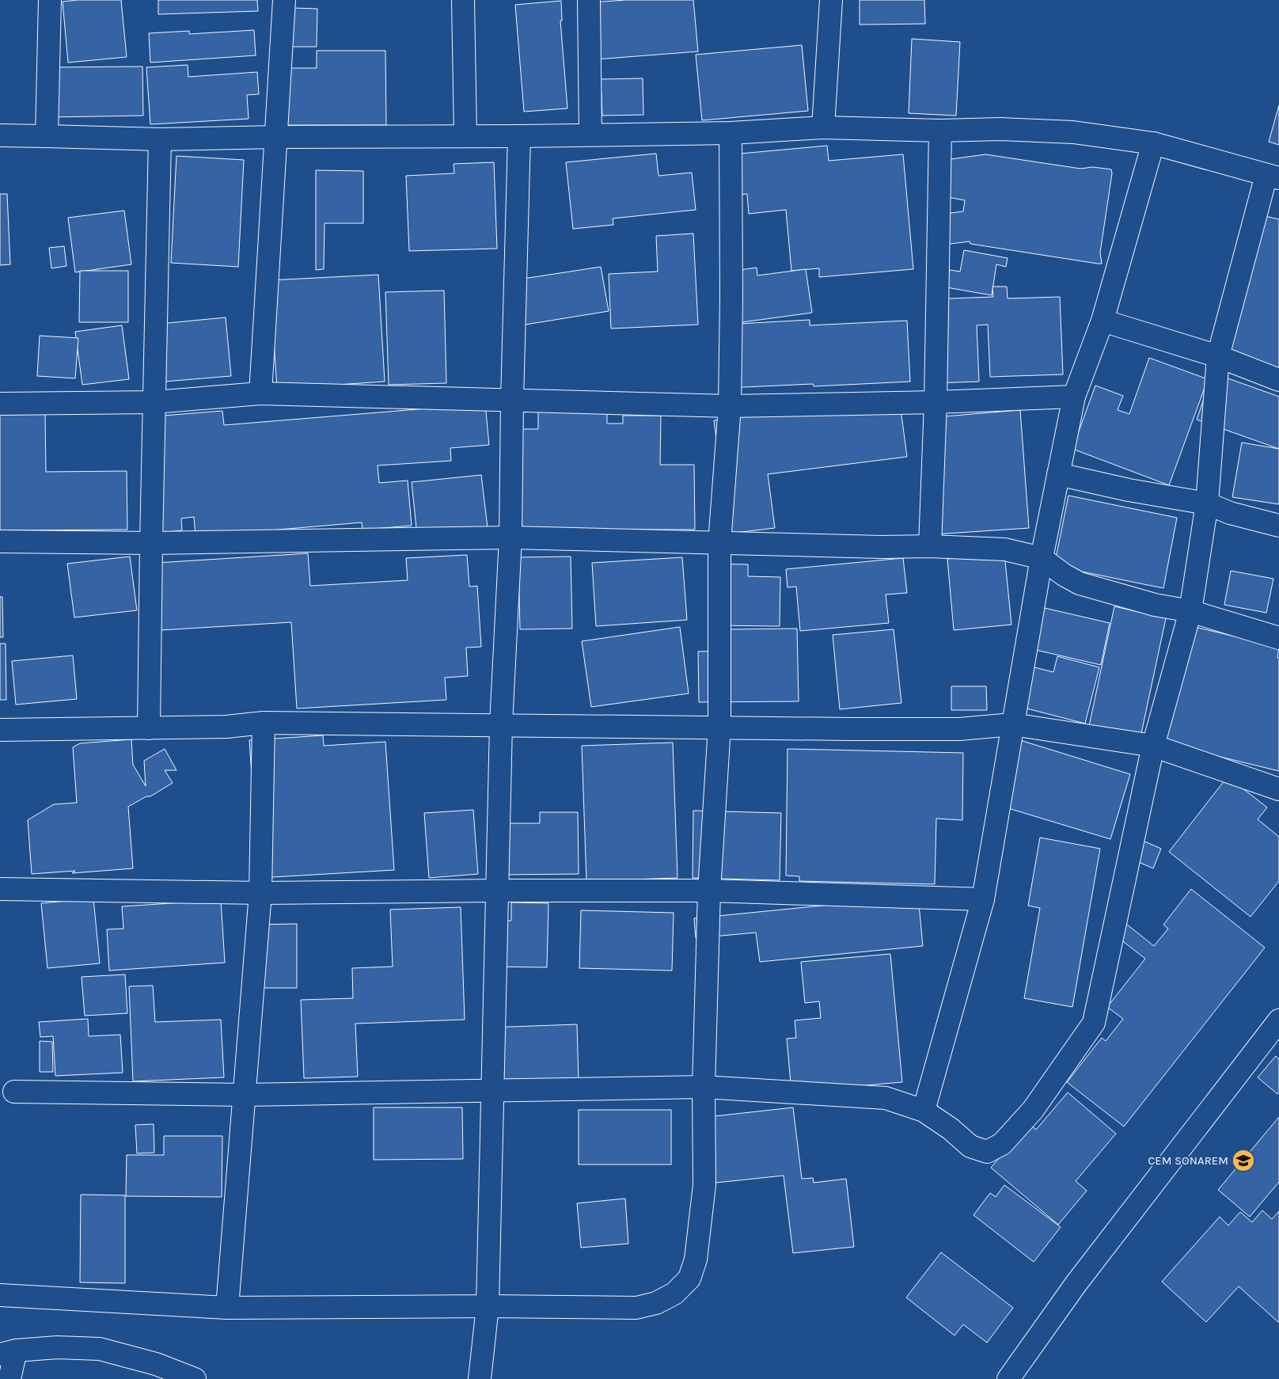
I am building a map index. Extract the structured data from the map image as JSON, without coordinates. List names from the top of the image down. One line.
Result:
{"places":{"school or university":["CEM SONAREM"]}}
